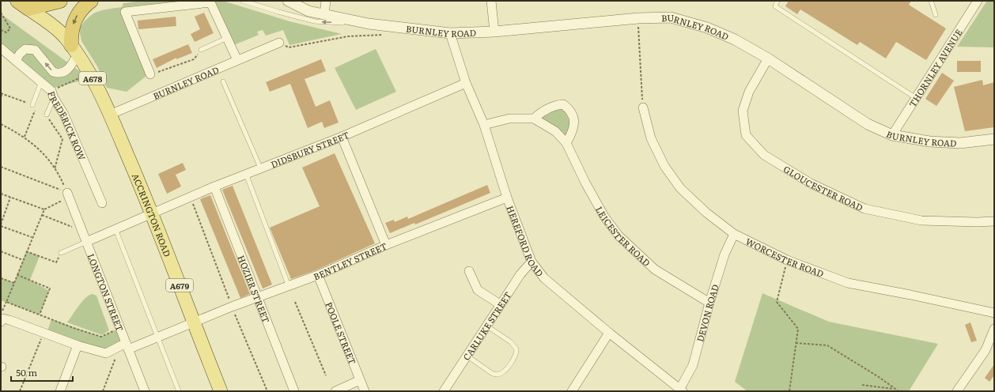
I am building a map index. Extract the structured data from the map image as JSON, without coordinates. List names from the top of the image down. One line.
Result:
{"streets":{"highway":["A678"],"main road":["ACCRINGTON ROAD","A679"],"street":["BURNLEY ROAD","THORNLEY AVENUE","FREDERICK ROW","DIDSBURY STREET","GLOUCESTER ROAD","LEICESTER ROAD","HEREFORD ROAD","WORCESTER ROAD","BENTLEY STREET","HOZIER STREET","LONGTON STREET","DEVON ROAD","CARLUKE STREET","POOLE STREET"]},"crossings":[["BURNLEY ROAD","THORNLEY AVENUE"],["BURNLEY ROAD","GLOUCESTER ROAD"],["BURNLEY ROAD","ACCRINGTON ROAD"],["BURNLEY ROAD","HEREFORD ROAD"],["A678","ACCRINGTON ROAD"],["DIDSBURY STREET","ACCRINGTON ROAD"],["DIDSBURY STREET","HEREFORD ROAD"],["DIDSBURY STREET","HOZIER STREET"],["DIDSBURY STREET","LONGTON STREET"],["ACCRINGTON ROAD","BENTLEY STREET"],["LEICESTER ROAD","DEVON ROAD"],["HEREFORD ROAD","BENTLEY STREET"],["HEREFORD ROAD","DEVON ROAD"],["HEREFORD ROAD","CARLUKE STREET"],["WORCESTER ROAD","DEVON ROAD"],["BENTLEY STREET","HOZIER STREET"],["BENTLEY STREET","LONGTON STREET"],["BENTLEY STREET","POOLE STREET"]],"scale_bar":"50 m"}
